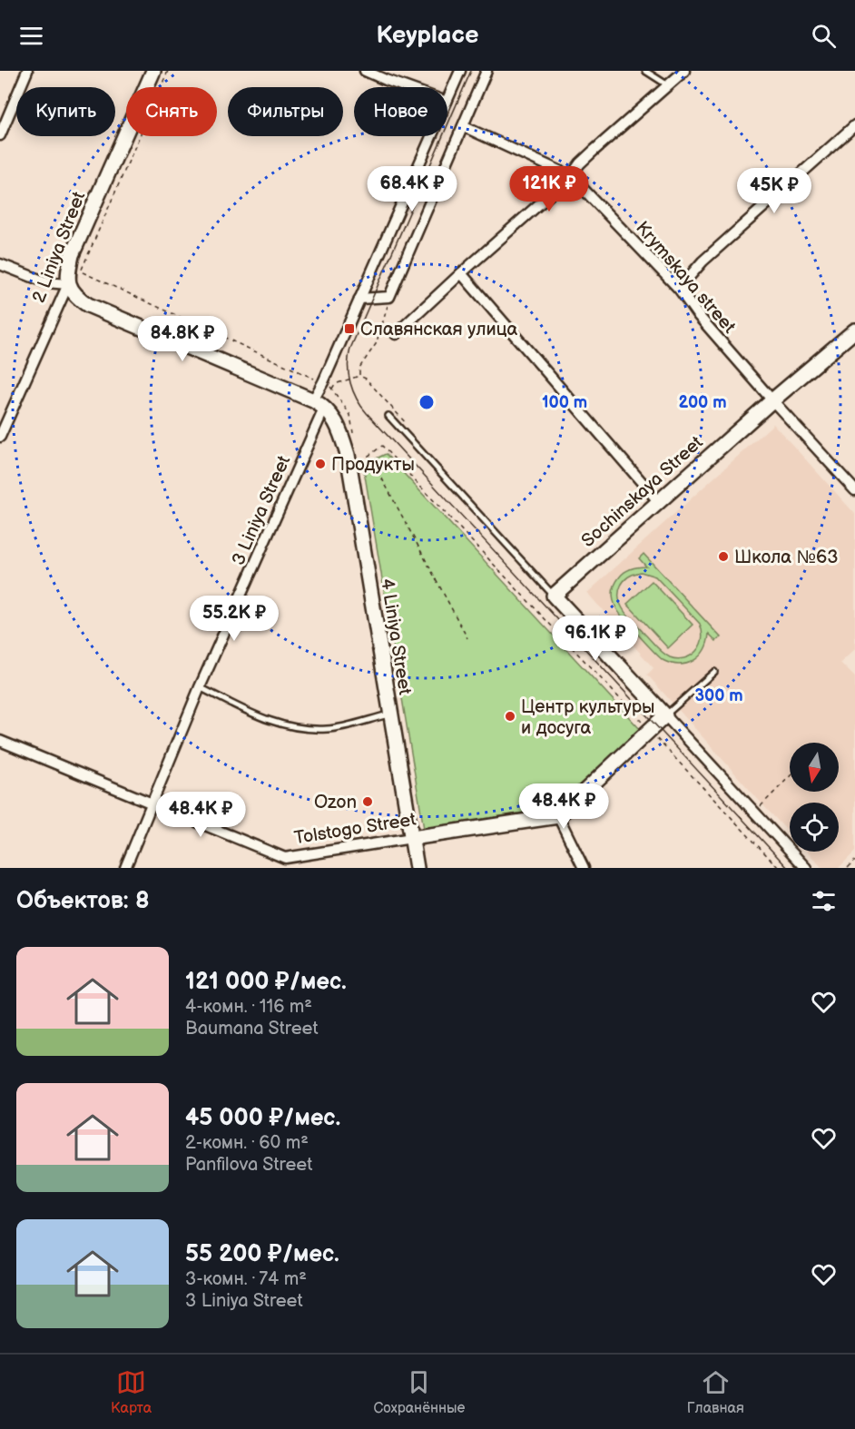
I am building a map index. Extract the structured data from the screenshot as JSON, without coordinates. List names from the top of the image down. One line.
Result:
{"streets":{"street":["2 Liniya Street","Krymskaya street","Sochinskaya Street","3 Liniya Street","4 Liniya Street","Tolstogo Street"]},"crossings":[["Krymskaya street","Sochinskaya Street"],["3 Liniya Street","4 Liniya Street"],["3 Liniya Street","Tolstogo Street"],["4 Liniya Street","Tolstogo Street"]],"places":{"transit":["Славянская улица"],"other":["Продукты","Школа №63","Центр культуры и досуга","Ozon"]},"north":"bottom","page":{"header":"Keyplace","chip":["Купить","Снять","Фильтры","Новое"],"price":["68.4K ₽","121K ₽","45K ₽","84.8K ₽","55.2K ₽","96.1K ₽","48.4K ₽","48.4K ₽"],"heading":"Объектов: 8","list":[{"name":"121 000 ₽/мес.","note":"4-комн. · 116 m² · Baumana Street"},{"name":"45 000 ₽/мес.","note":"2-комн. · 60 m² · Panfilova Street"},{"name":"55 200 ₽/мес.","note":"3-комн. · 74 m² · 3 Liniya Street"}],"tabs":["Карта","Сохранённые","Главная"]},"rings":["100 m","200 m","300 m"]}
